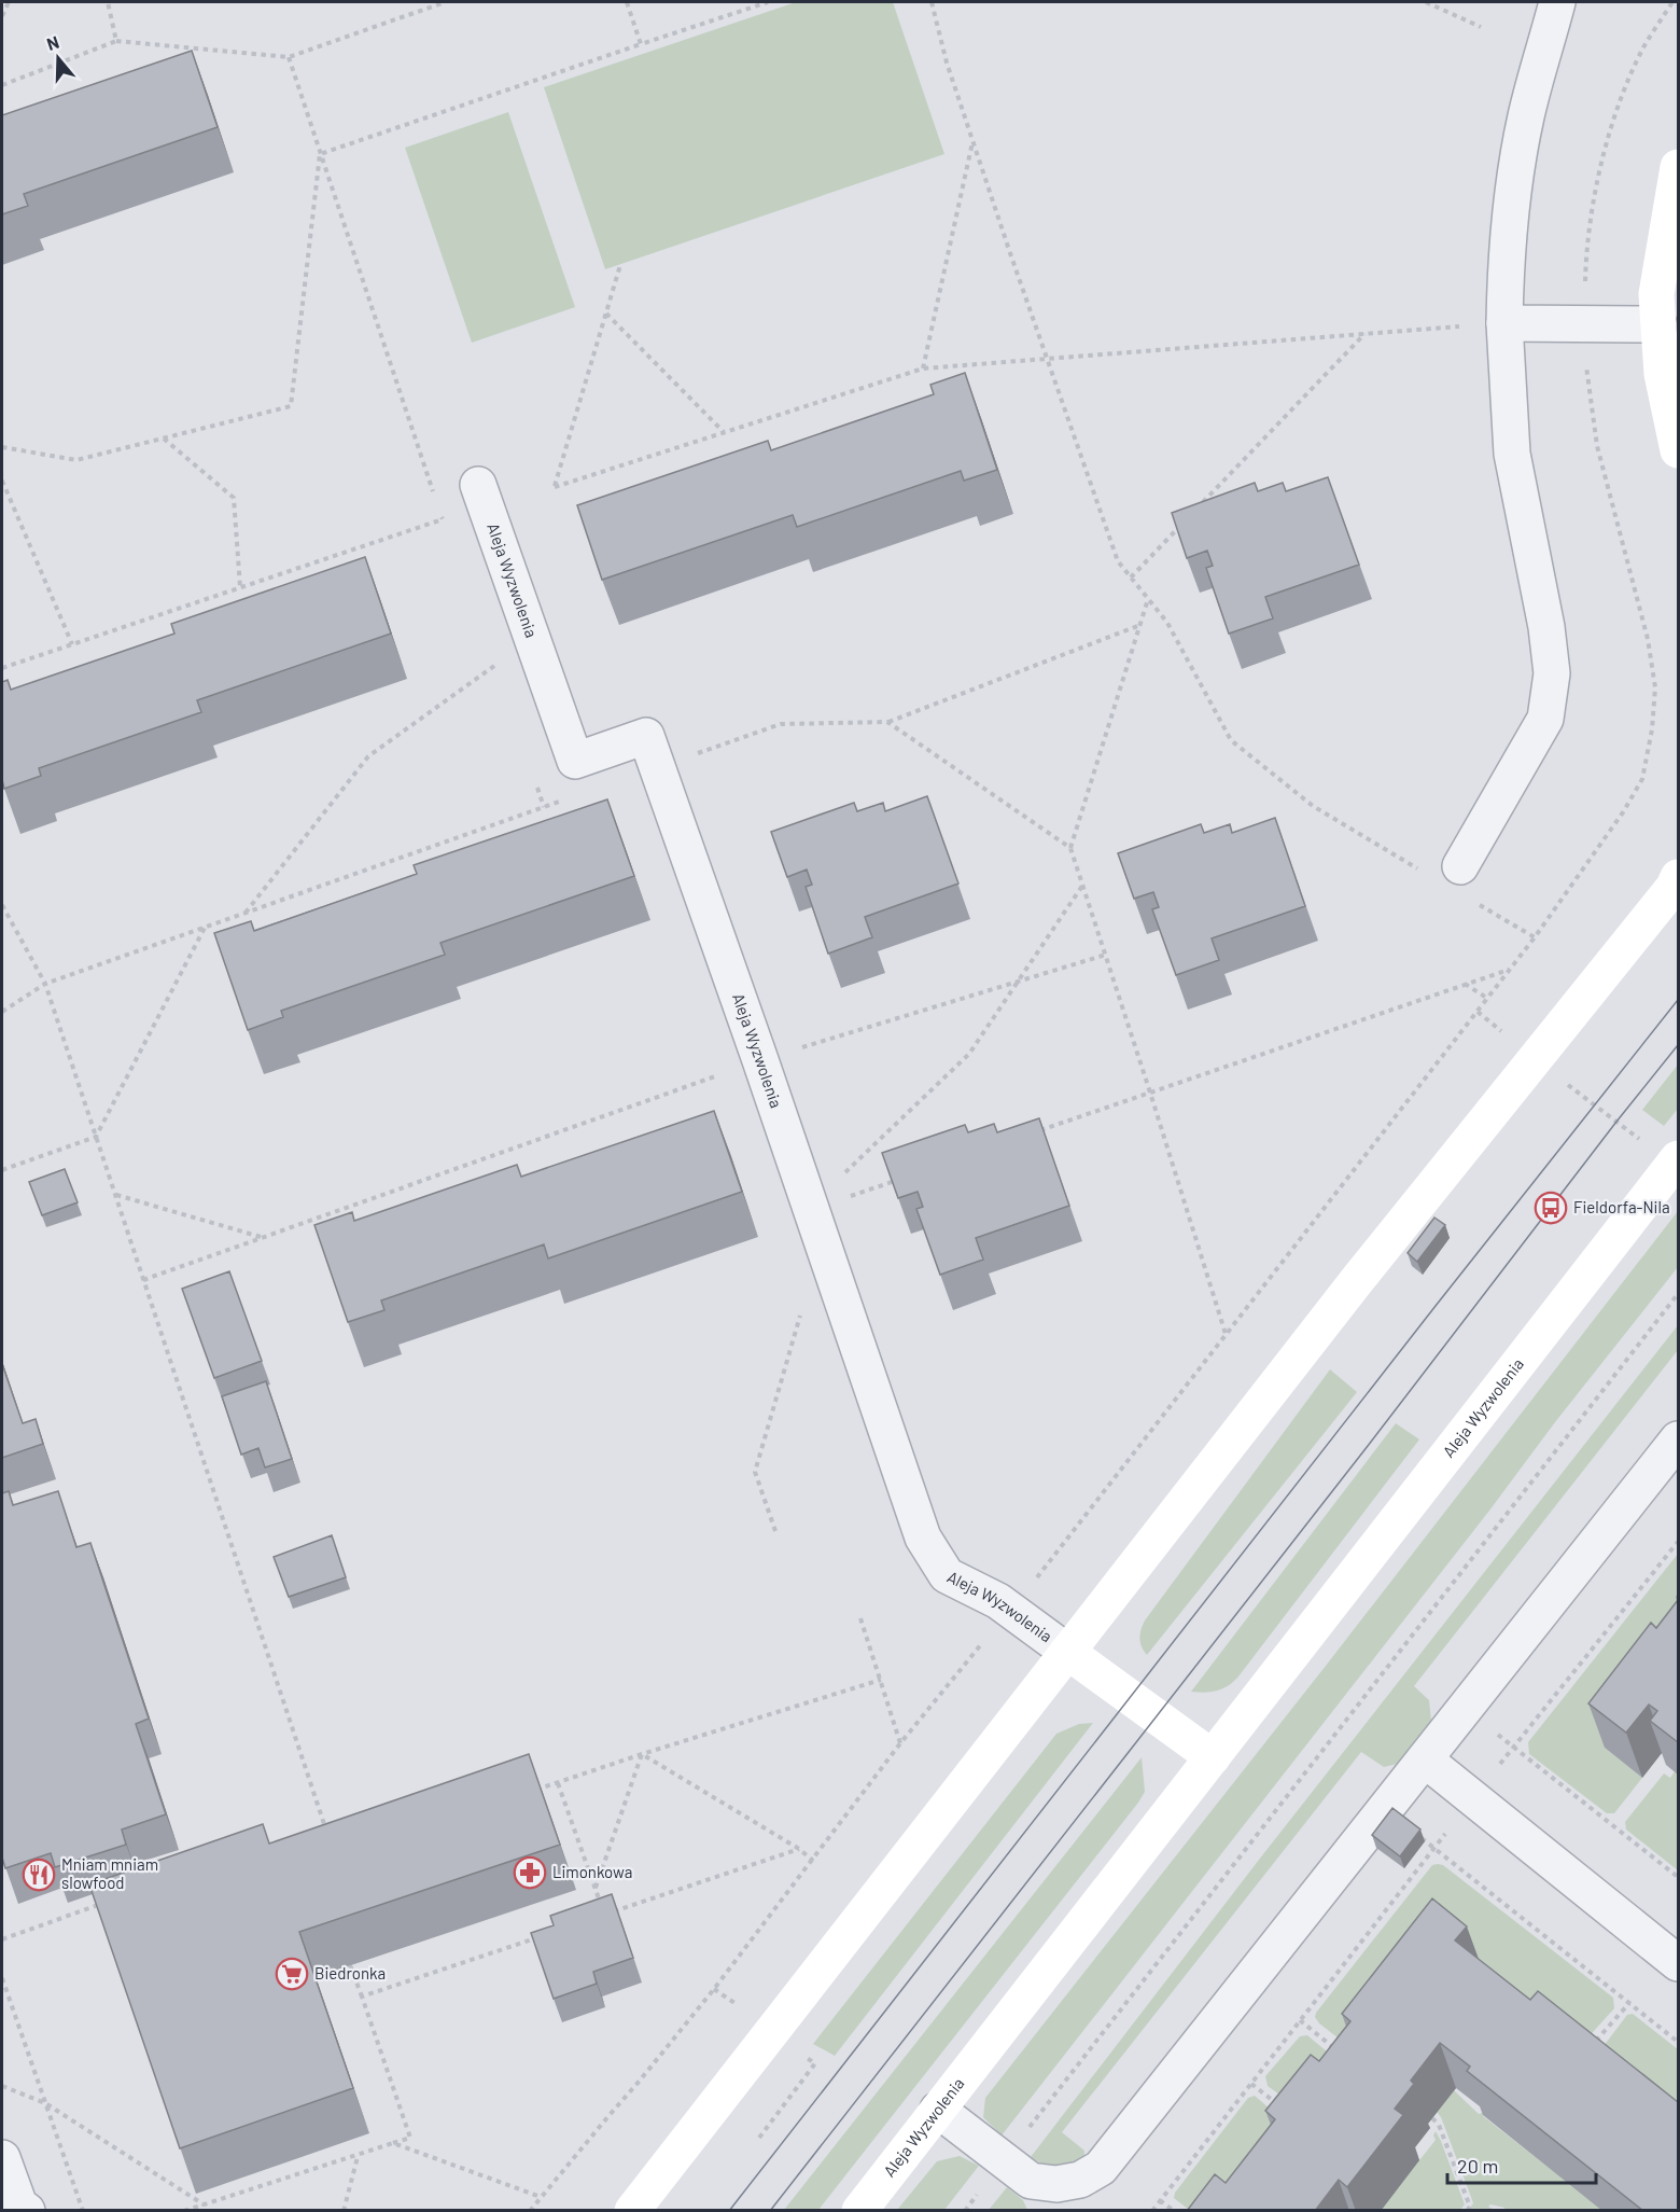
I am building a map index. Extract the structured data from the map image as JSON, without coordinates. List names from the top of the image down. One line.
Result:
{"streets":{"main road":["Aleja Wyzwolenia"]},"places":{"bus stop":["Fieldorfa-Nila"],"pharmacy":["Limonkowa"],"restaurant":["Mniam mniam slowfood"],"supermarket":["Biedronka"]},"scale_bar":"20 m","north":"top"}
